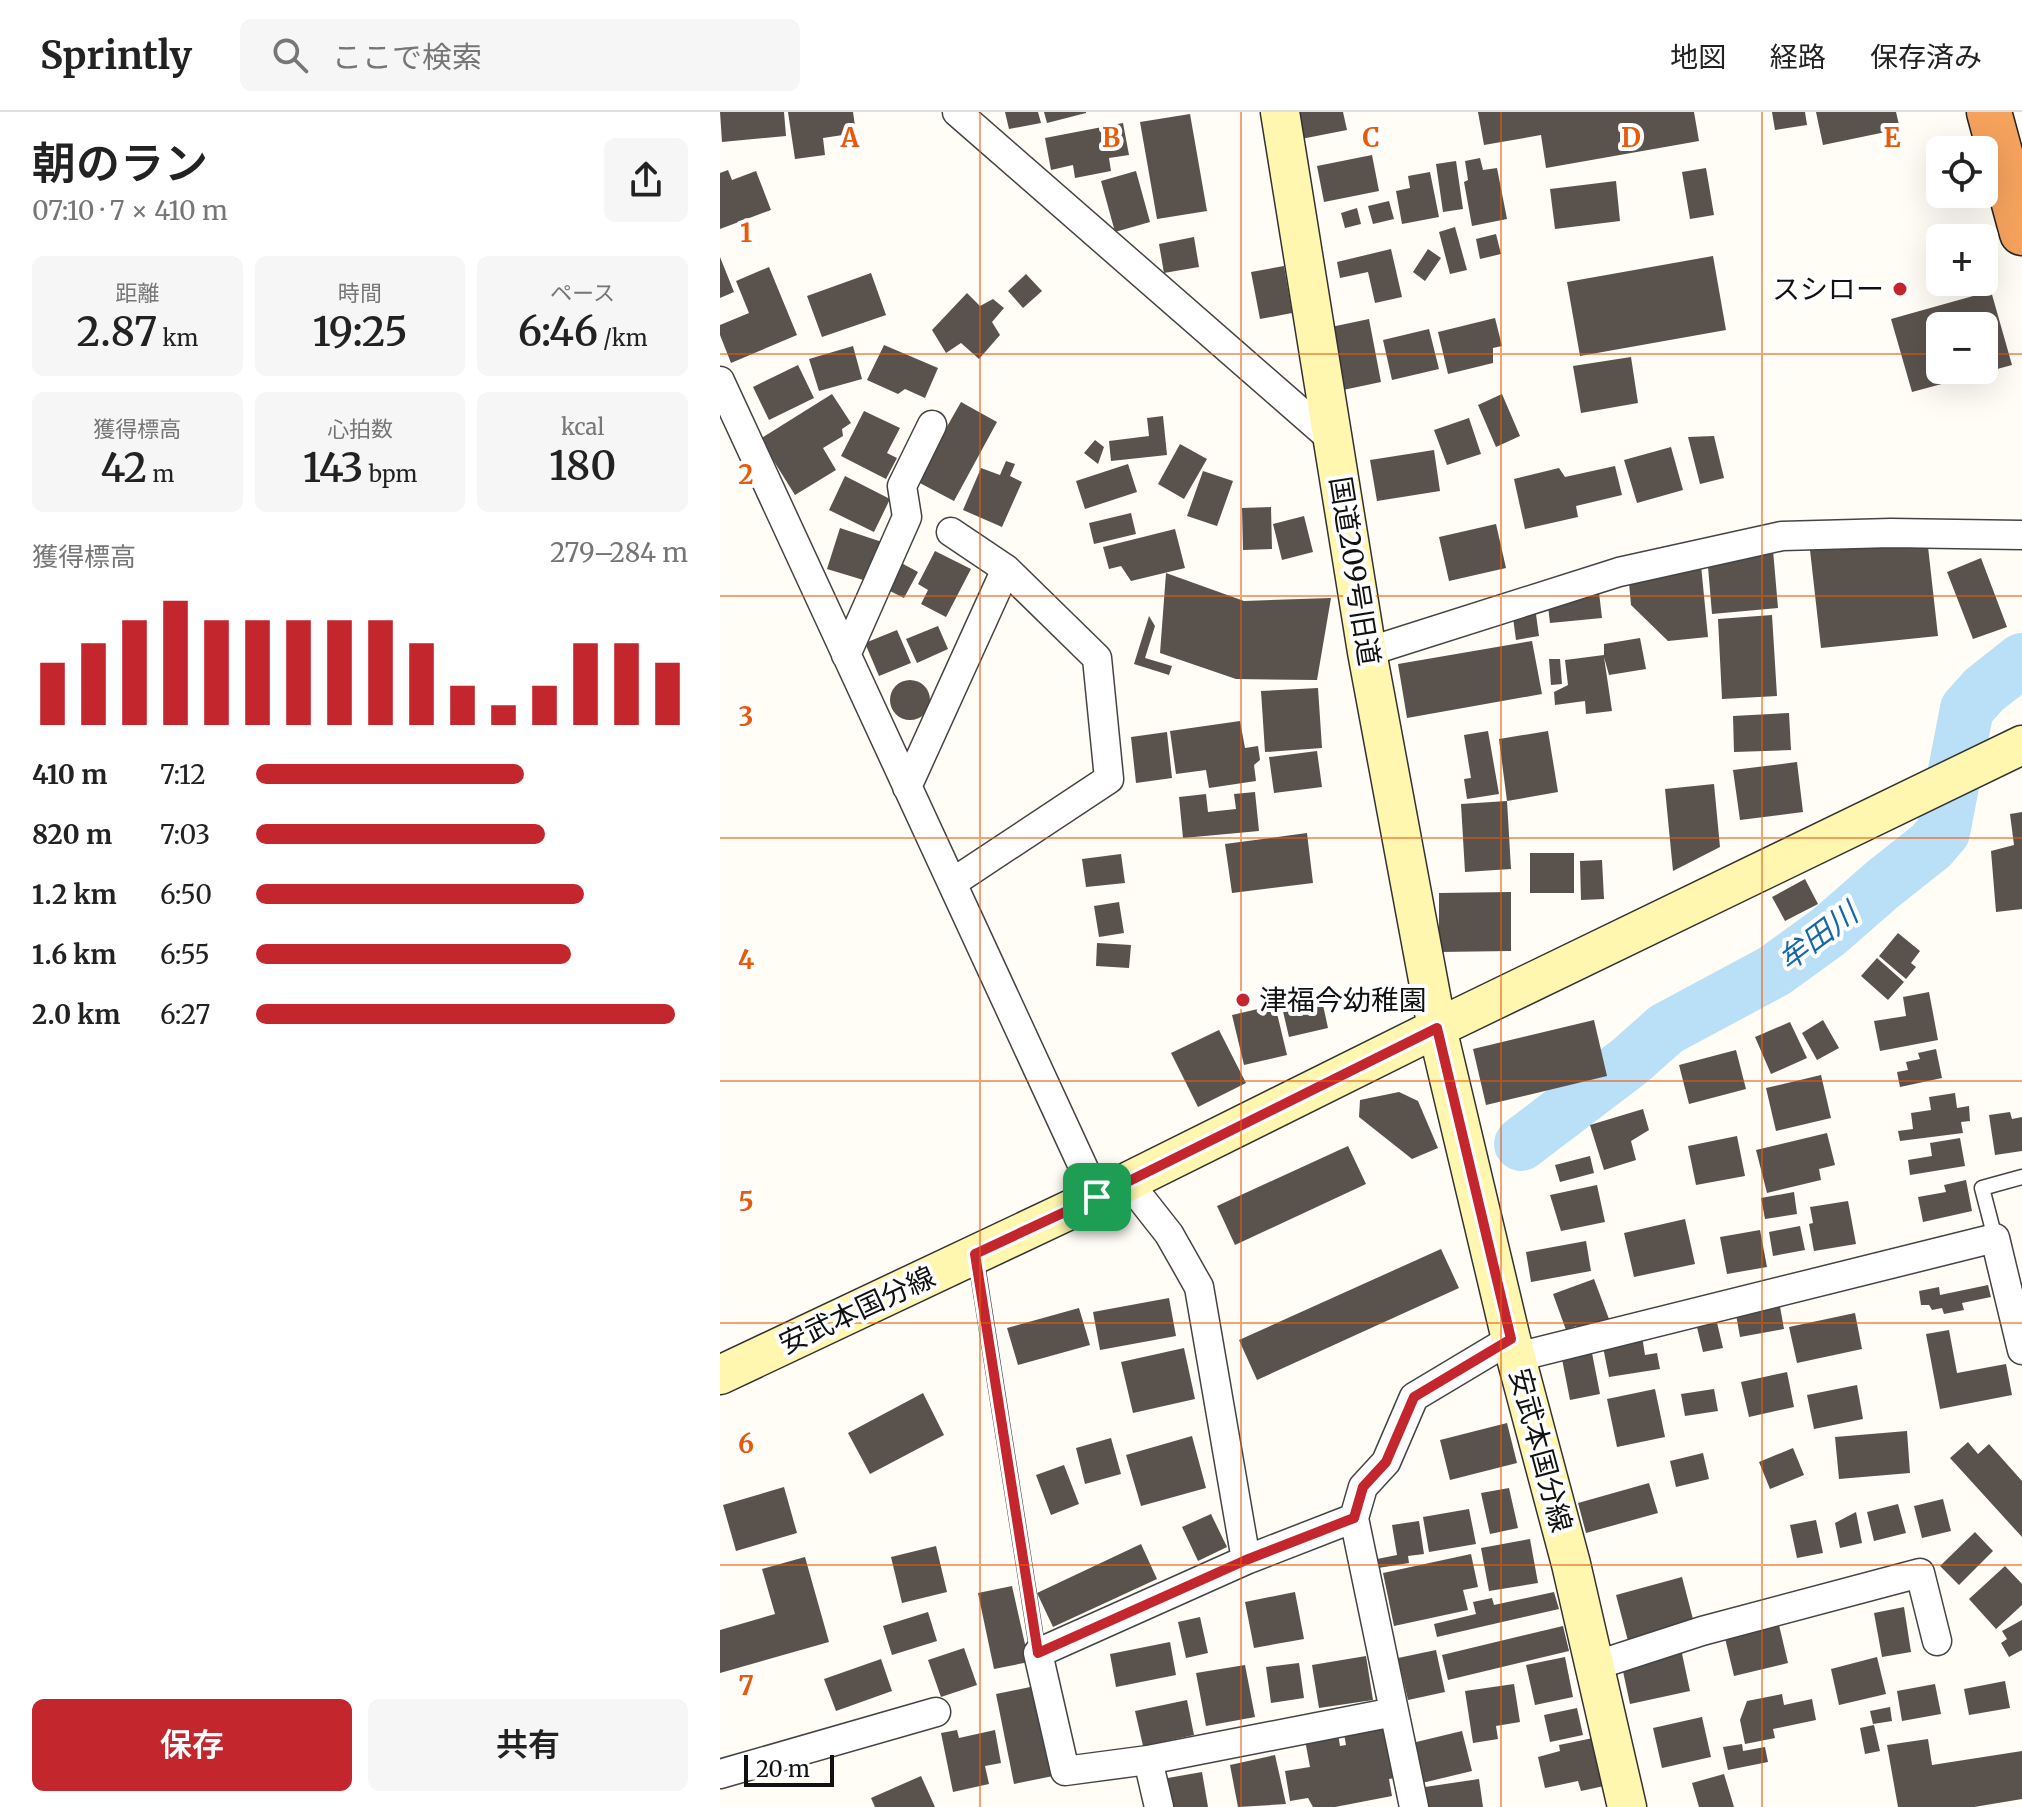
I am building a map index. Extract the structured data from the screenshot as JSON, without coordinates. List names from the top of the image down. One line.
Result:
{"streets":{"street":["国道209号旧道","安武本国分線"]},"crossings":[["国道209号旧道","安武本国分線"]],"water":["牟田川"],"places":["スシロー","津福今幼稚園"],"scale_bar":"20 m","page":{"header":"Sprintly","search":"ここで検索","nav":["地図","経路","保存済み"],"heading":["朝のラン","07:10 · 7 × 410 m"],"map_buttons":["+","−"],"stats":[["距離","2.87 km"],["時間","19:25"],["ペース","6:46 /km"],["獲得標高","42 m"],["心拍数","143 bpm"],["kcal","180"]],"chart":["獲得標高","279–284 m"],"list":[{"name":"410 m","note":"7:12"},{"name":"820 m","note":"7:03"},{"name":"1.2 km","note":"6:50"},{"name":"1.6 km","note":"6:55"},{"name":"2.0 km","note":"6:27"}],"buttons":["保存","共有"],"scale":"20 m"},"grid":{"columns":["A","B","C","D","E"],"rows":["1","2","3","4","5","6","7"]}}
